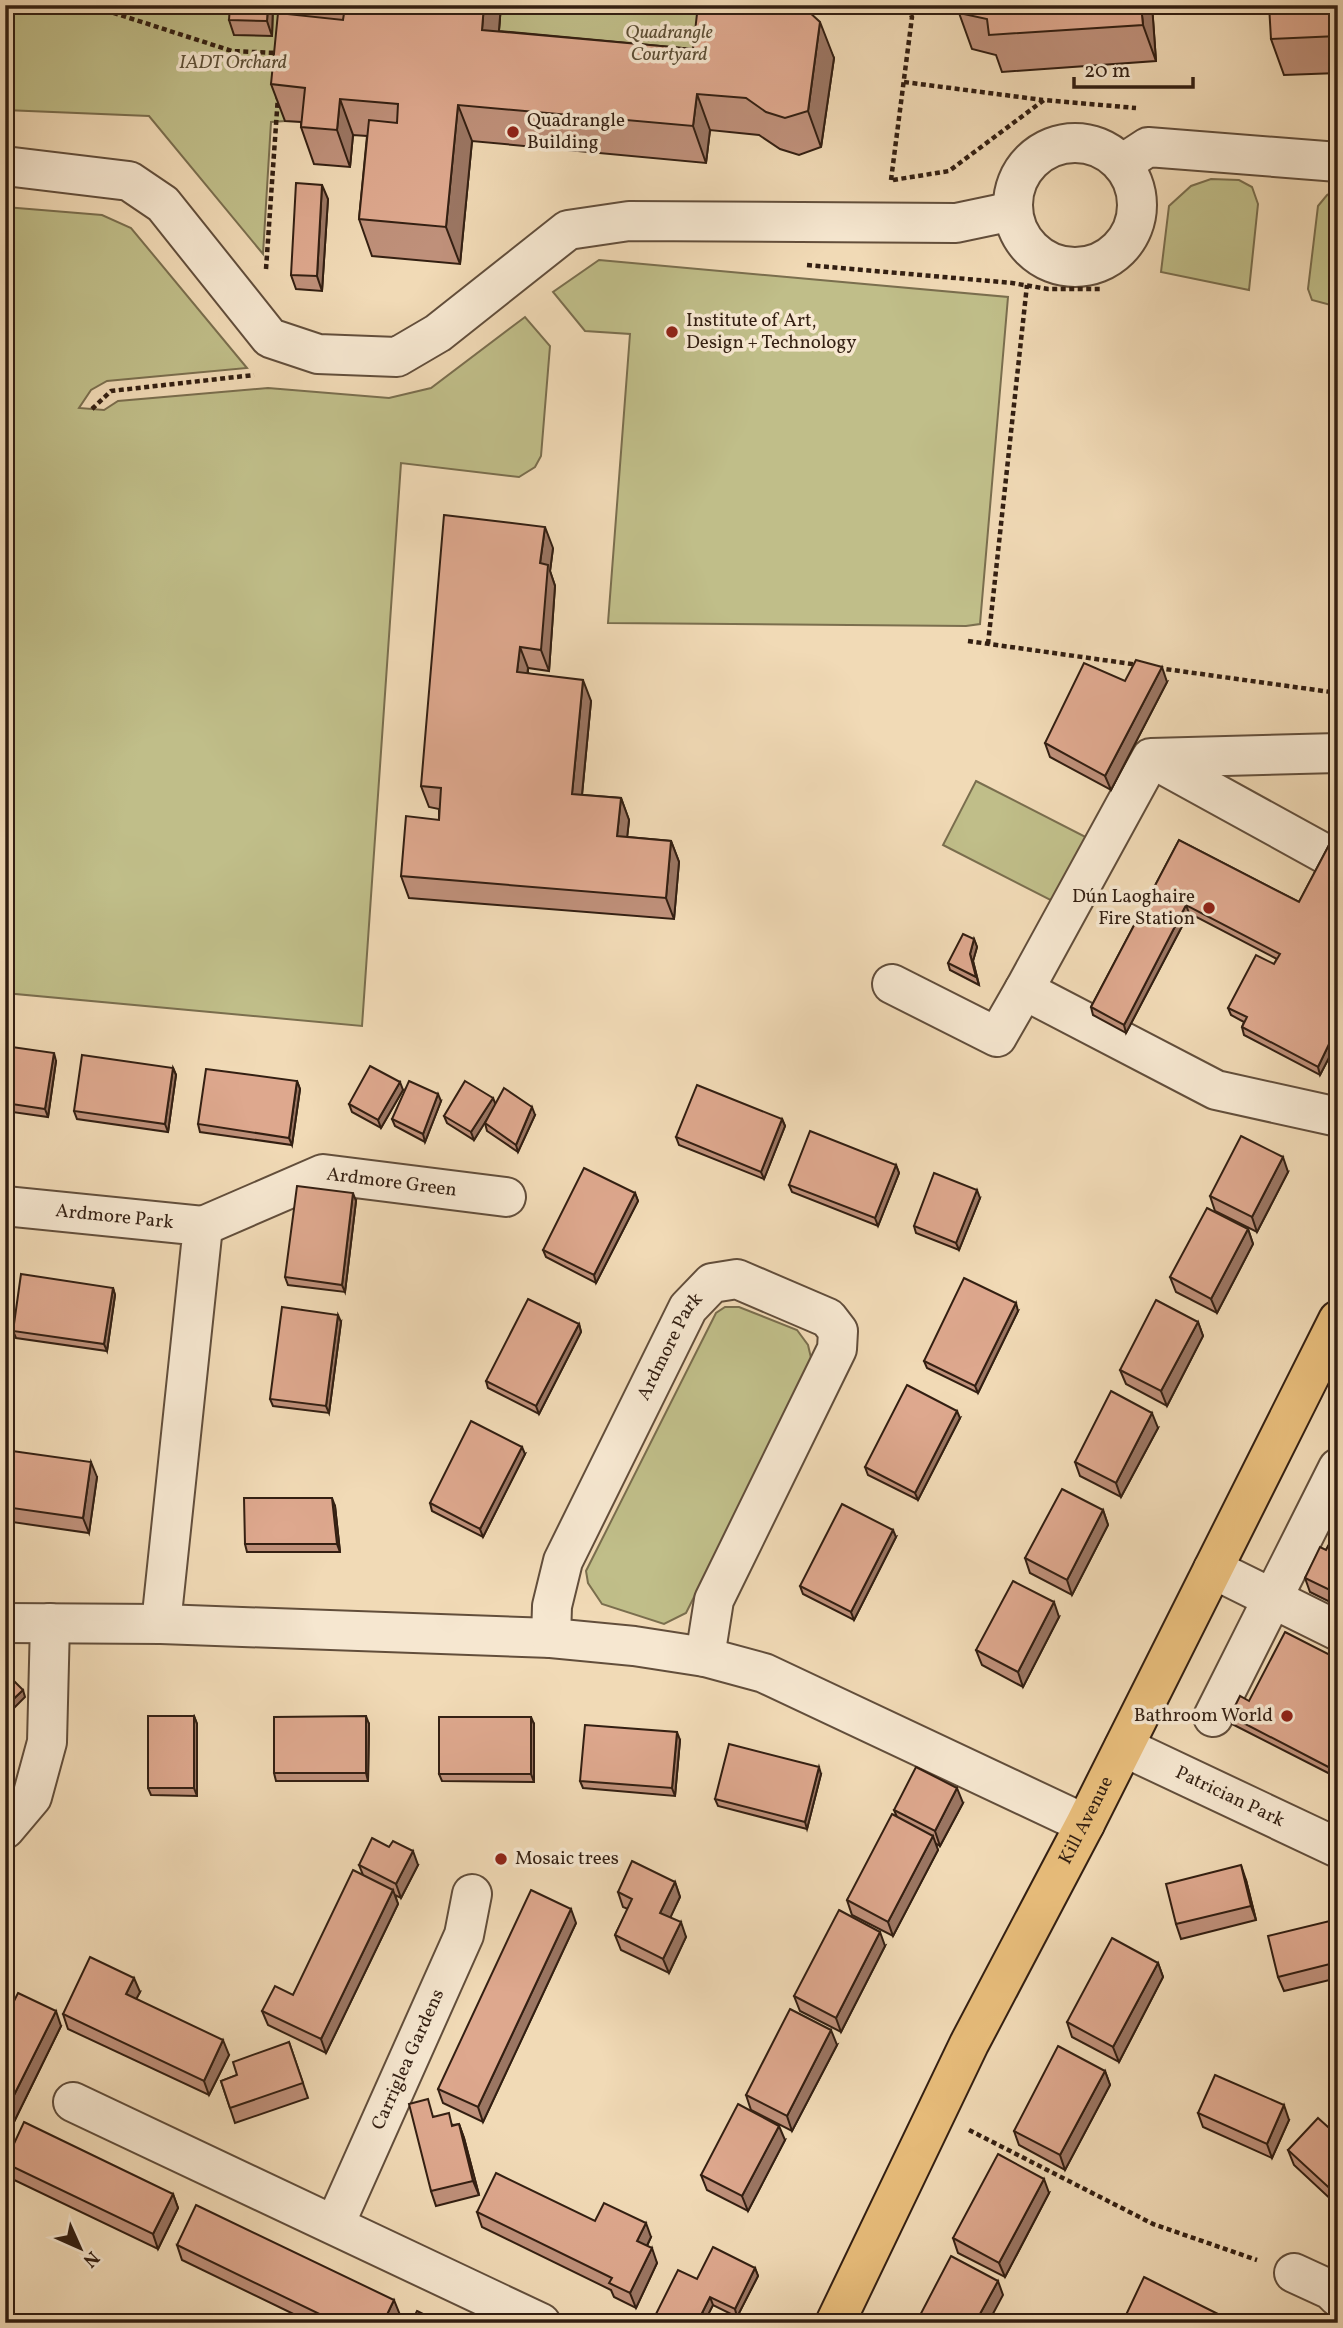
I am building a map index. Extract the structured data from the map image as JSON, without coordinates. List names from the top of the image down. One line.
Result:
{"streets":{"main road":["Kill Avenue"],"street":["Ardmore Green","Ardmore Park","Patrician Park","Carriglea Gardens"]},"crossings":[["Ardmore Green","Ardmore Park"],["Patrician Park","Kill Avenue"]],"parks":["Quadrangle Courtyard","IADT Orchard"],"places":["Quadrangle Building","Institute of Art, Design + Technology","Dún Laoghaire Fire Station","Bathroom World","Mosaic trees"],"scale_bar":"20 m","north":"bottom right"}
